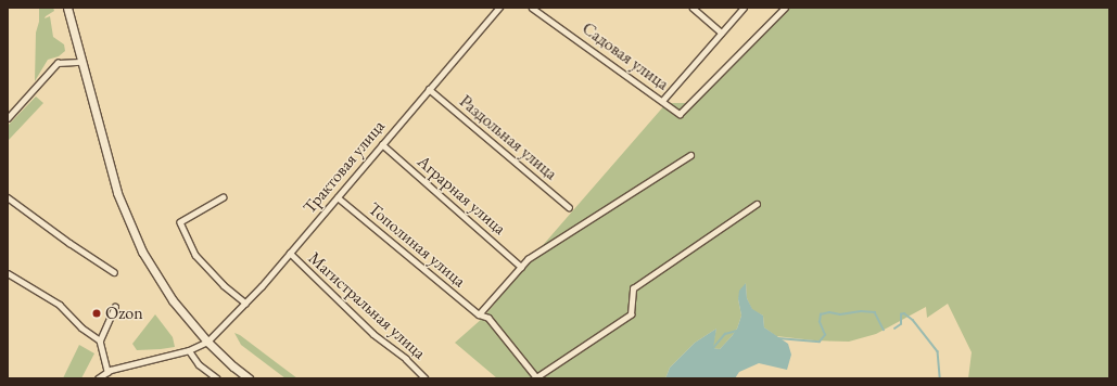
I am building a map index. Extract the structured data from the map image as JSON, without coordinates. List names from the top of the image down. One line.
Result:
{"streets":{"street":["Садовая улица","Раздольная улица","Трактовая улица","Аграрная улица","Тополиная улица","Магистральная улица"]},"crossings":[["Раздольная улица","Трактовая улица"],["Трактовая улица","Аграрная улица"],["Трактовая улица","Тополиная улица"],["Трактовая улица","Магистральная улица"]],"places":["Ozon"]}
